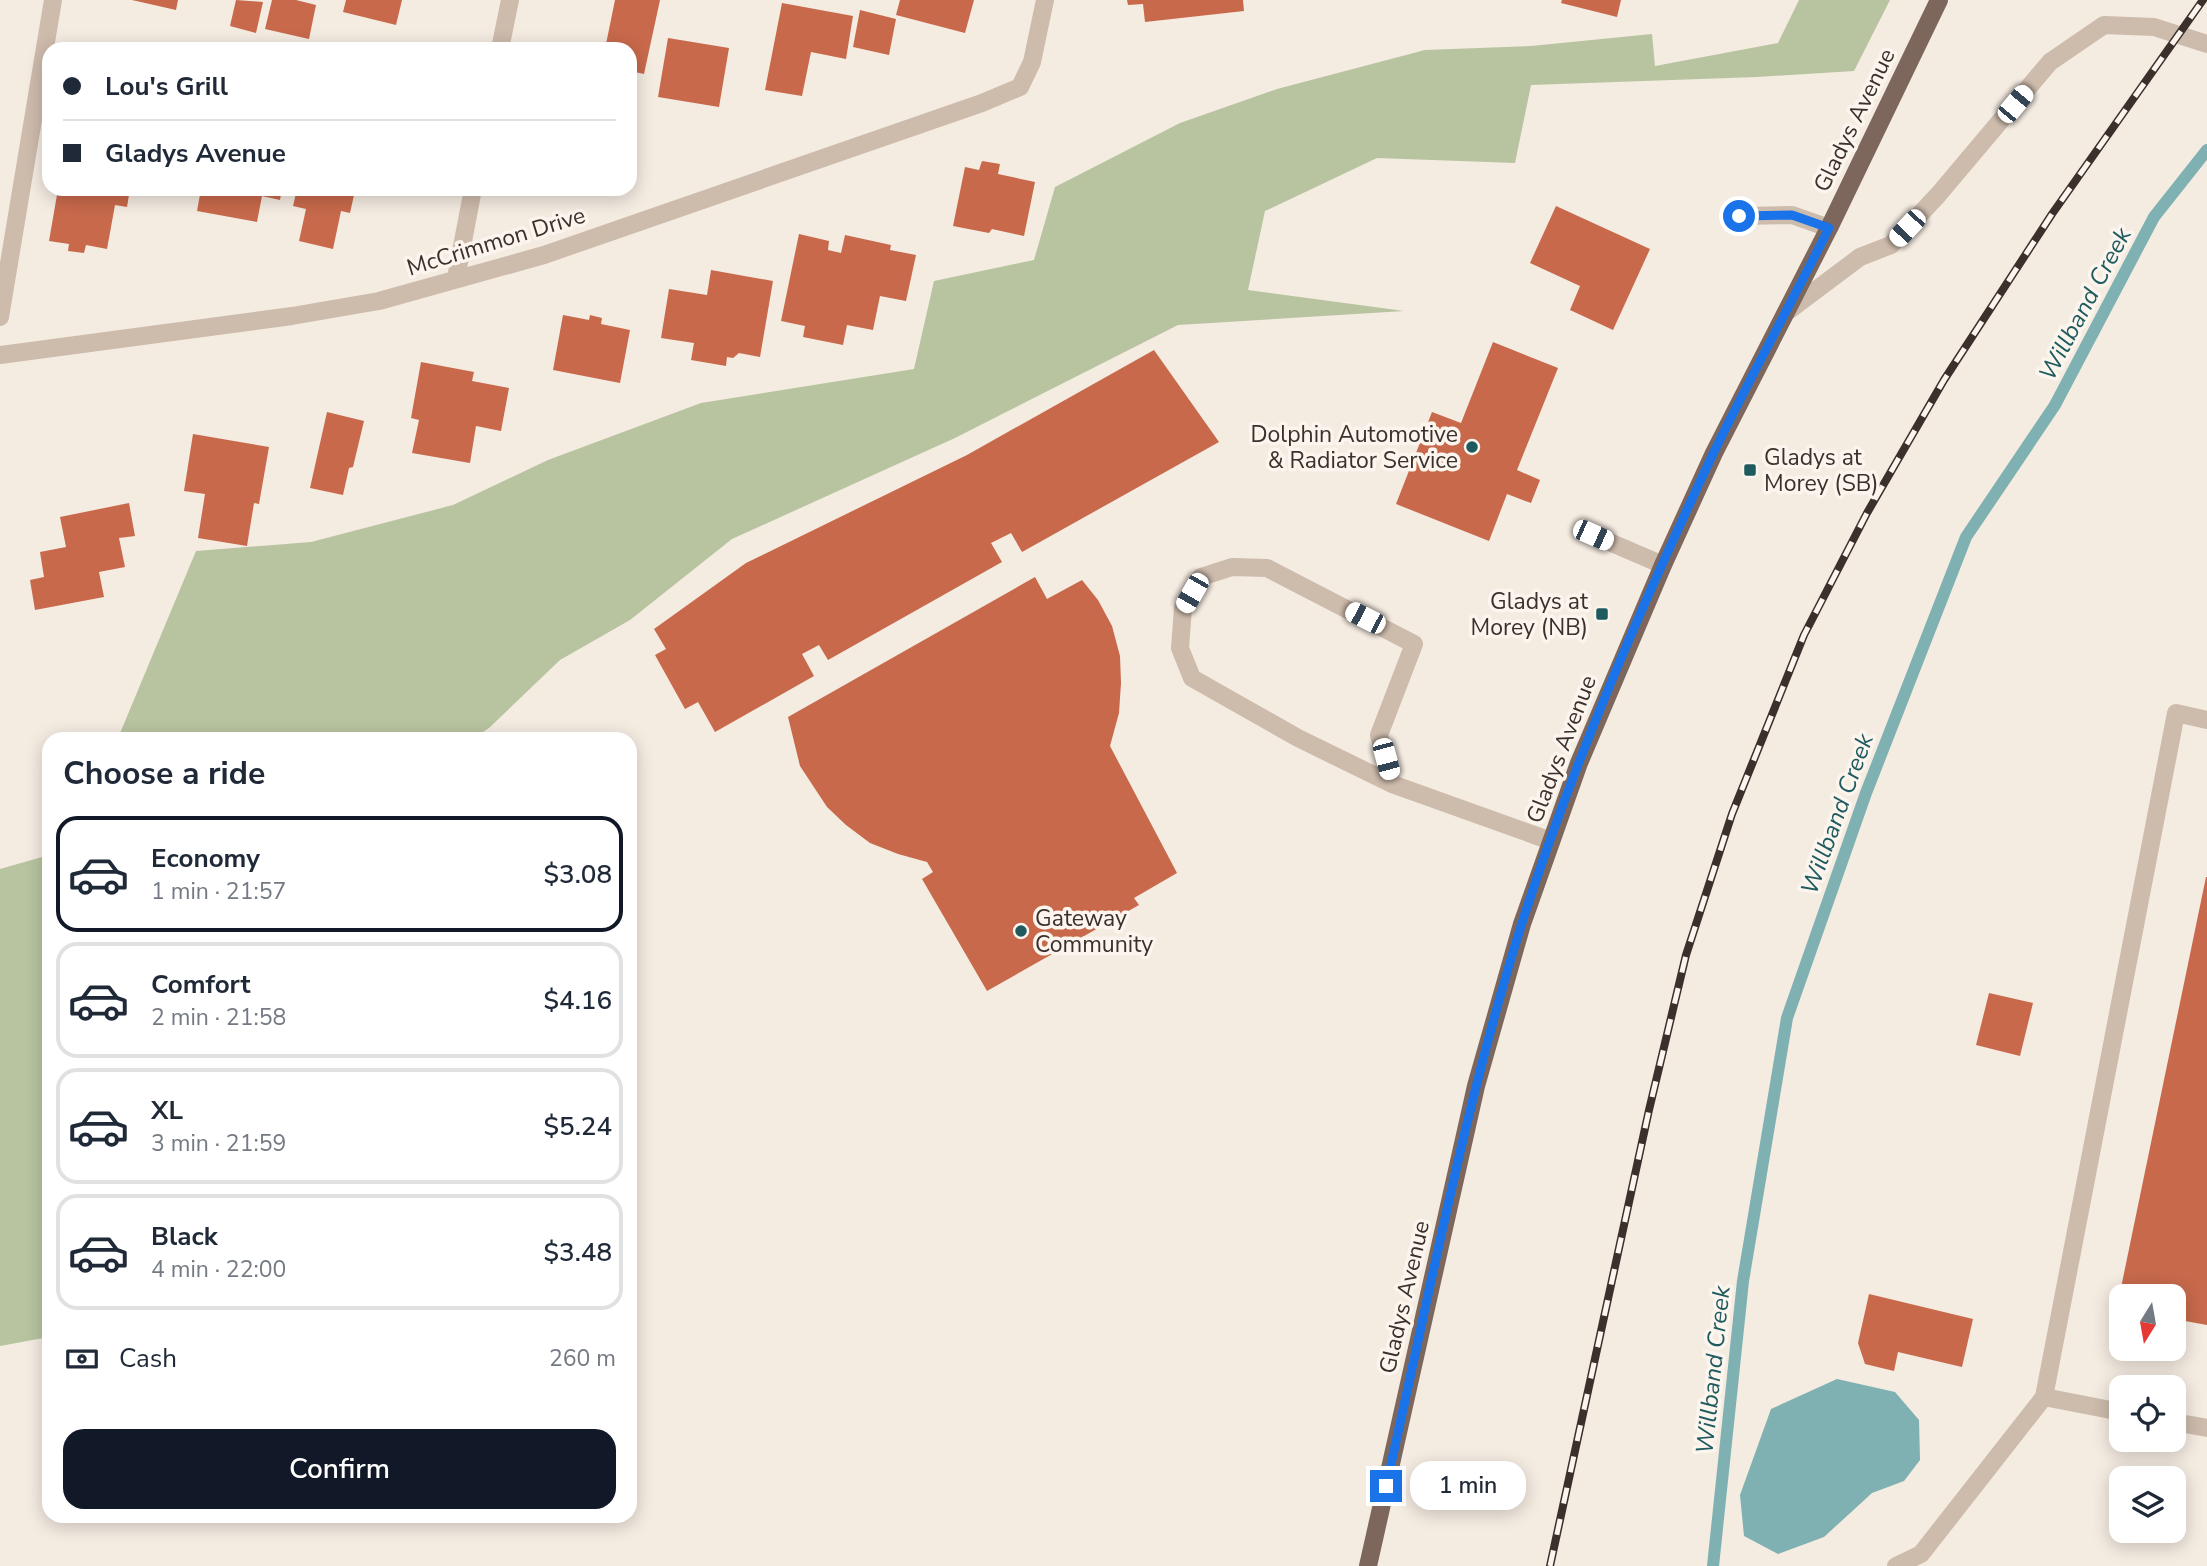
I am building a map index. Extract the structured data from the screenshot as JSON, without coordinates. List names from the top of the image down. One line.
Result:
{"streets":{"main road":["Gladys Avenue"],"street":["McCrimmon Drive"]},"water":["Willband Creek"],"places":{"other":["Dolphin Automotive & Radiator Service","Gateway Community"],"transit":["Gladys at Morey (SB)","Gladys at Morey (NB)"]},"north":"bottom","page":{"banner":["Lou's Grill","Gladys Avenue"],"heading":"Choose a ride","list":[{"name":"Economy","note":"1 min · 21:57","value":"$3.08"},{"name":"Comfort","note":"2 min · 21:58","value":"$4.16"},{"name":"XL","note":"3 min · 21:59","value":"$5.24"},{"name":"Black","note":"4 min · 22:00","value":"$3.48"}],"pay":["Cash","260 m"],"buttons":"Confirm","bubble":"1 min"}}
